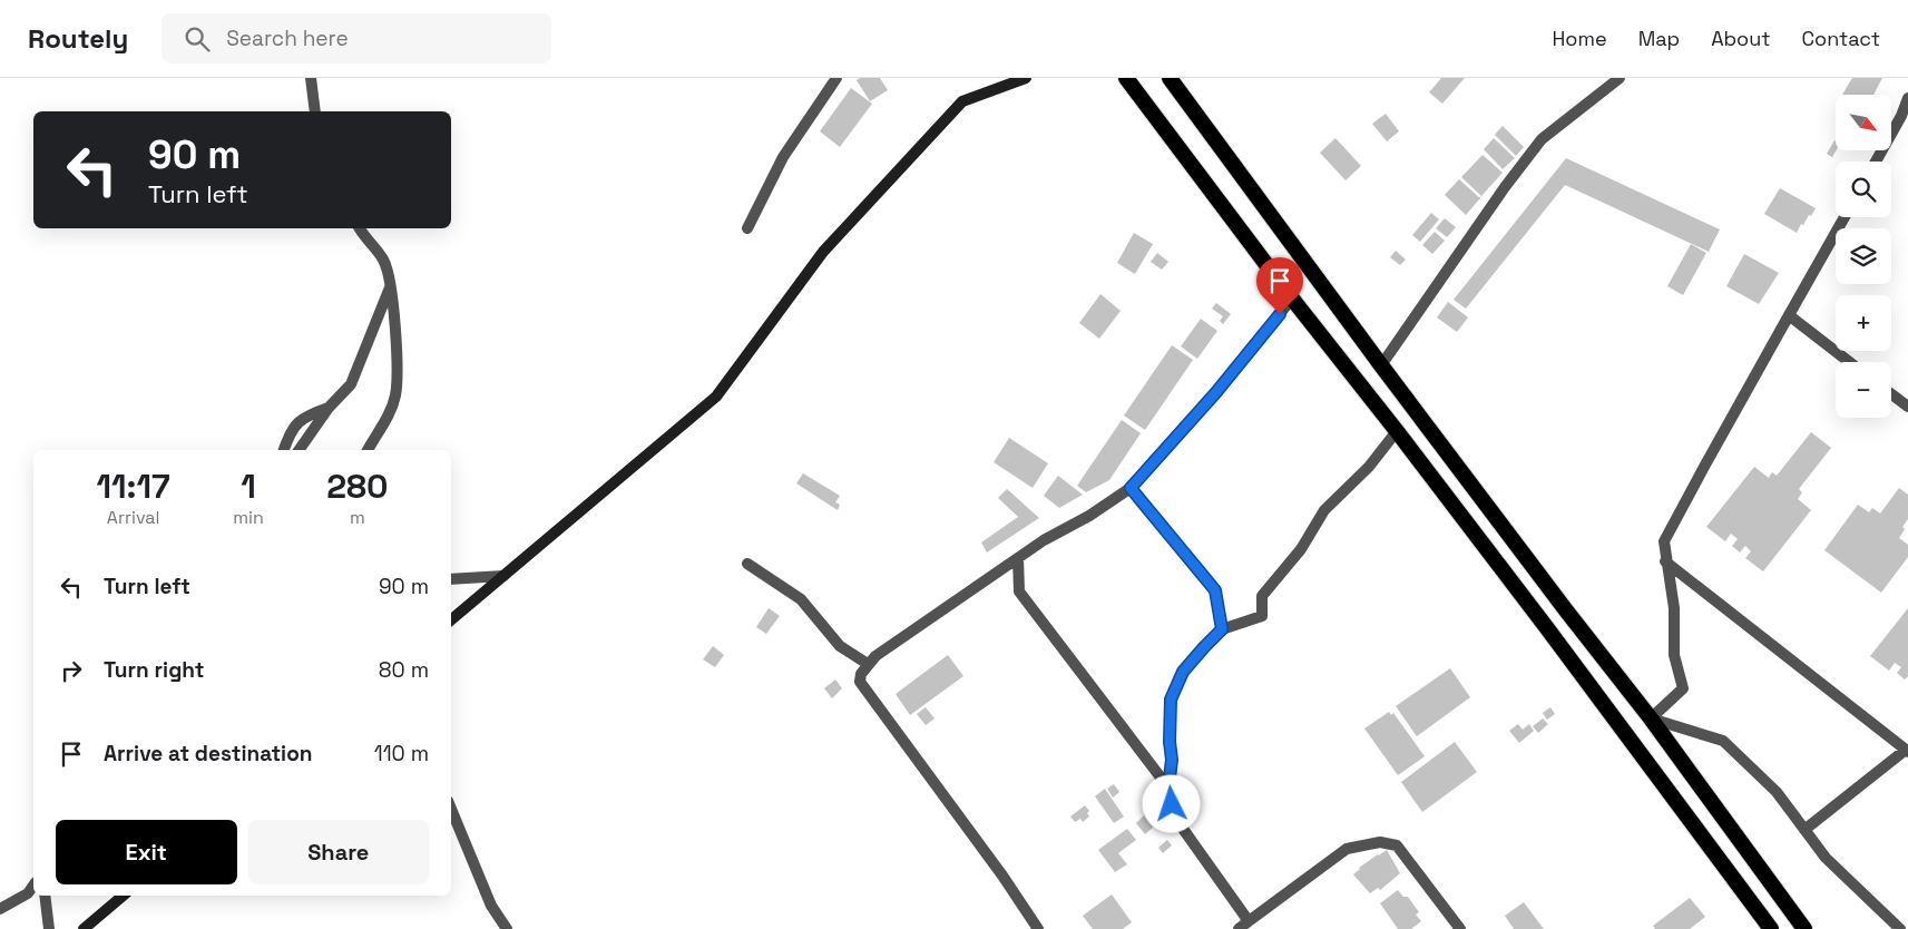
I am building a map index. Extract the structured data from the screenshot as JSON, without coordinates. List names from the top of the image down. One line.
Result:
{"north":"bottom right","page":{"header":"Routely","search":"Search here","nav":["Home","Map","About","Contact"],"map_buttons":["+","−"],"turn":["90 m","Turn left"],"eta":["11:17","Arrival","1","min","280","m"],"list":[{"name":"Turn left","value":"90 m"},{"name":"Turn right","value":"80 m"},{"name":"Arrive at destination","value":"110 m"}],"buttons":["Exit","Share"]}}
